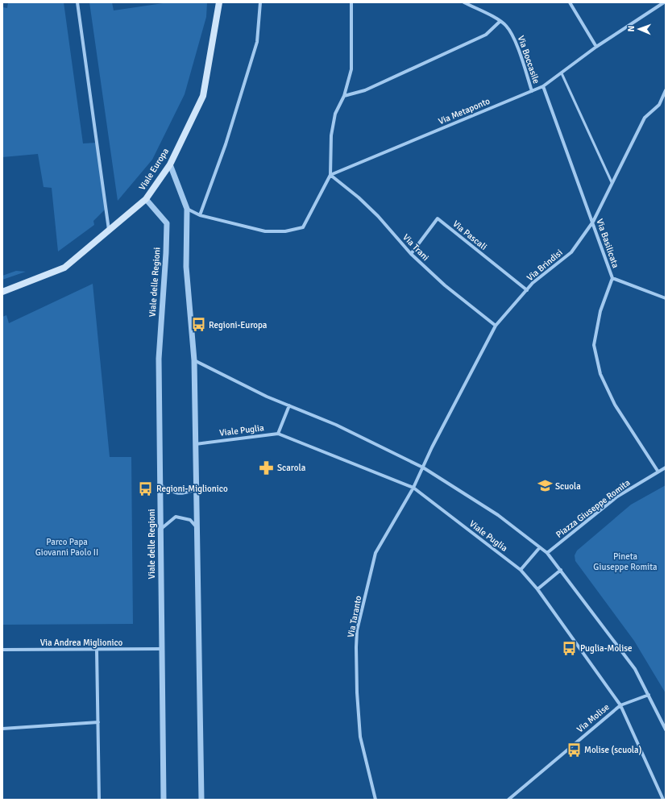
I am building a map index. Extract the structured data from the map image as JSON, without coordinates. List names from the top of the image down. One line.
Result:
{"streets":{"main road":["Viale Europa"],"street":["Via Boccasile","Via Metaponto","Via Pascali","Via Basilicata","Via Trani","Via Brindisi","Viale delle Regioni","Viale Puglia","Piazza Giuseppe Romita","Via Taranto","Via Andrea Miglionico","Via Molise"]},"crossings":[["Via Boccasile","Via Metaponto"],["Via Metaponto","Via Basilicata"],["Via Metaponto","Via Trani"],["Viale Europa","Viale delle Regioni"],["Via Pascali","Via Trani"],["Via Pascali","Via Brindisi"],["Via Basilicata","Via Brindisi"],["Via Basilicata","Piazza Giuseppe Romita"],["Via Trani","Via Brindisi"],["Via Brindisi","Via Taranto"],["Viale delle Regioni","Via Andrea Miglionico"],["Viale Puglia","Via Taranto"],["Viale Puglia","Via Molise"]],"parks":["Parco Papa Giovanni Paolo II","Pineta Giuseppe Romita"],"places":{"bus stop":["Regioni-Europa","Regioni-Miglionico","Puglia-Molise","Molise (scuola)"],"pharmacy":["Scarola"],"school or university":["Scuola"]},"north":"left"}
